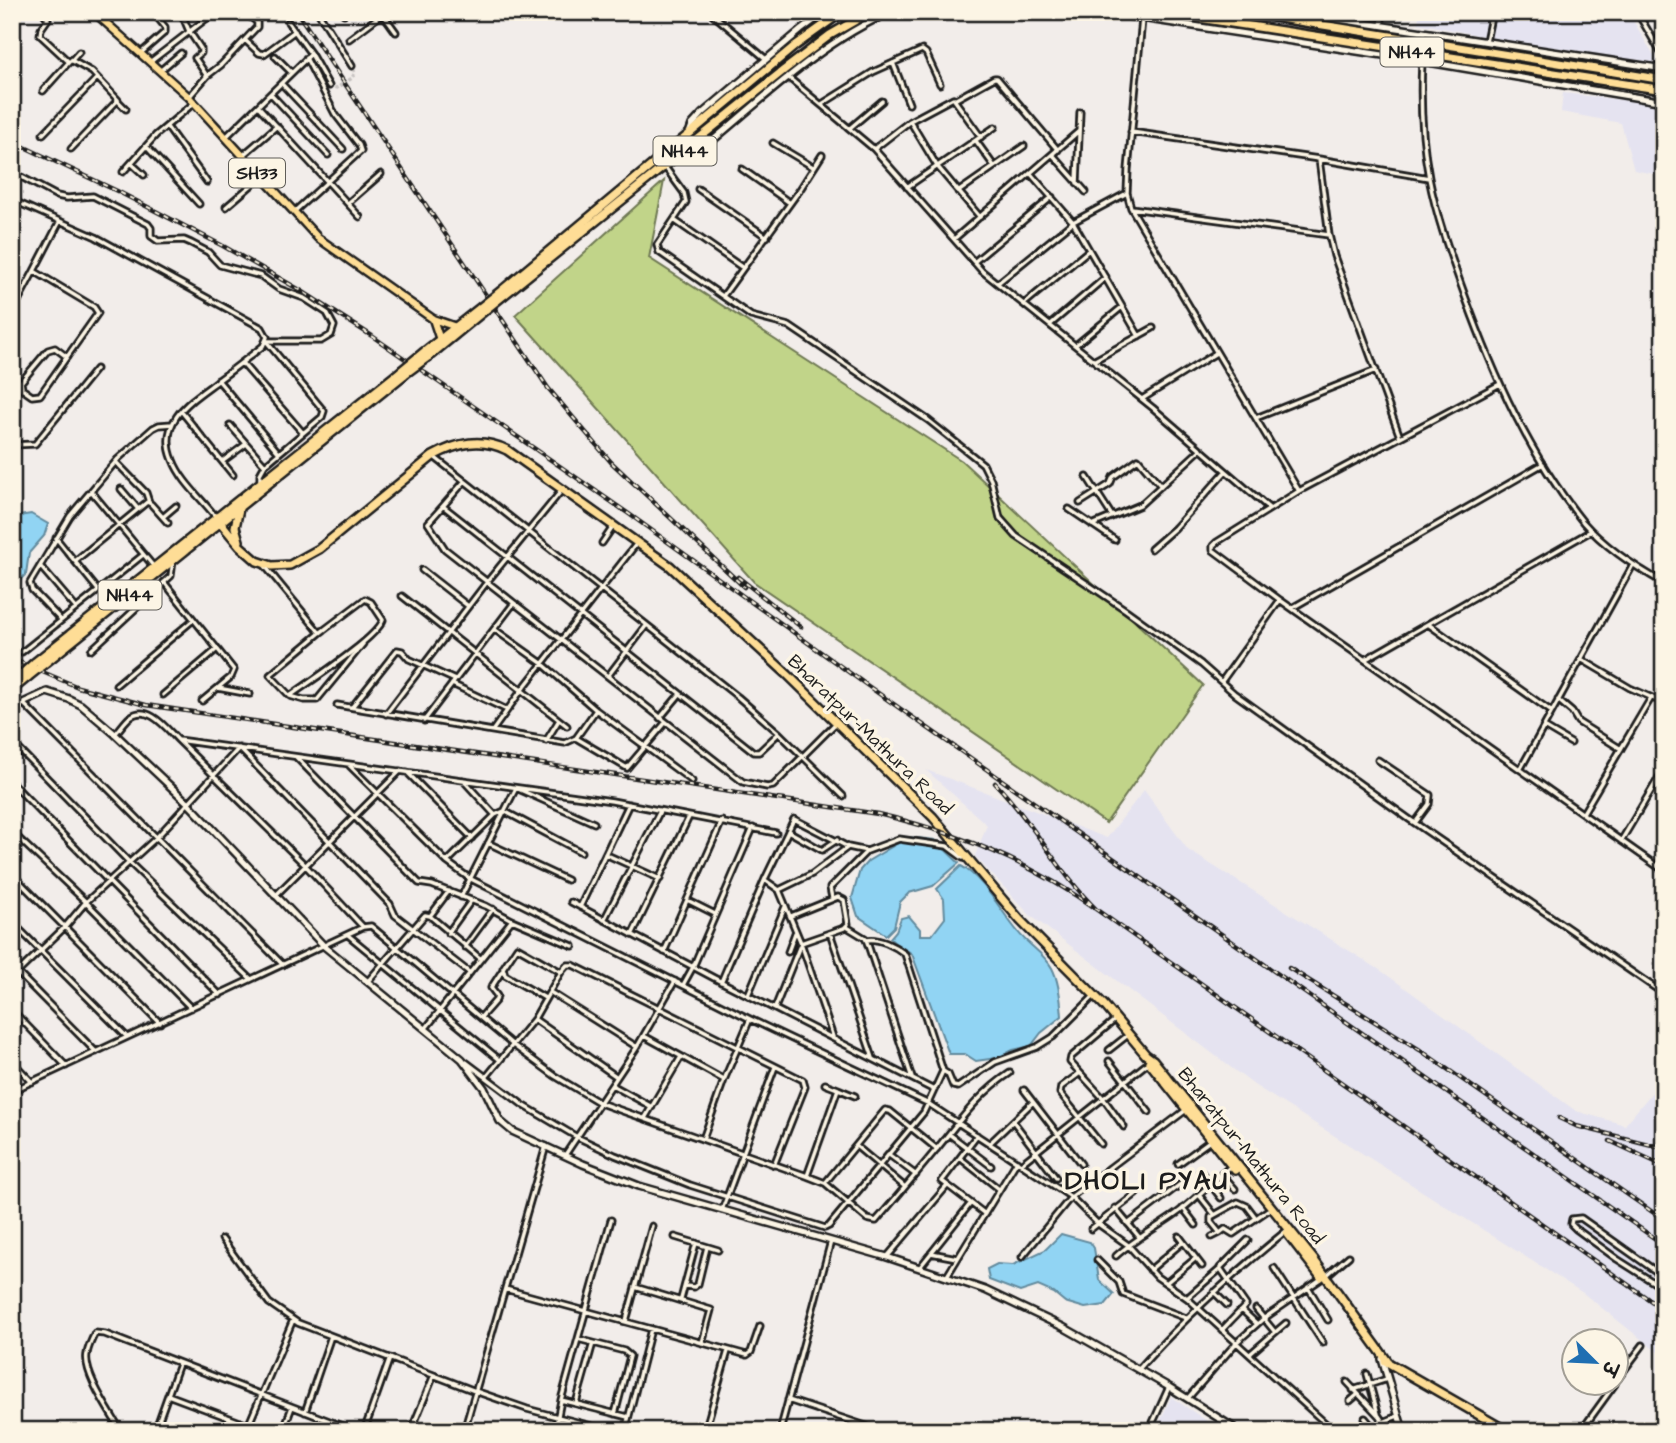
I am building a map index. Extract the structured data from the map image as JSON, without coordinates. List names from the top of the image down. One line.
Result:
{"streets":{"highway":["NH44","Bharatpur-Mathura Road"],"main road":["SH33"]},"crossings":[["NH44","SH33"]],"districts":["DHOLI PYAU"],"north":"bottom right"}
